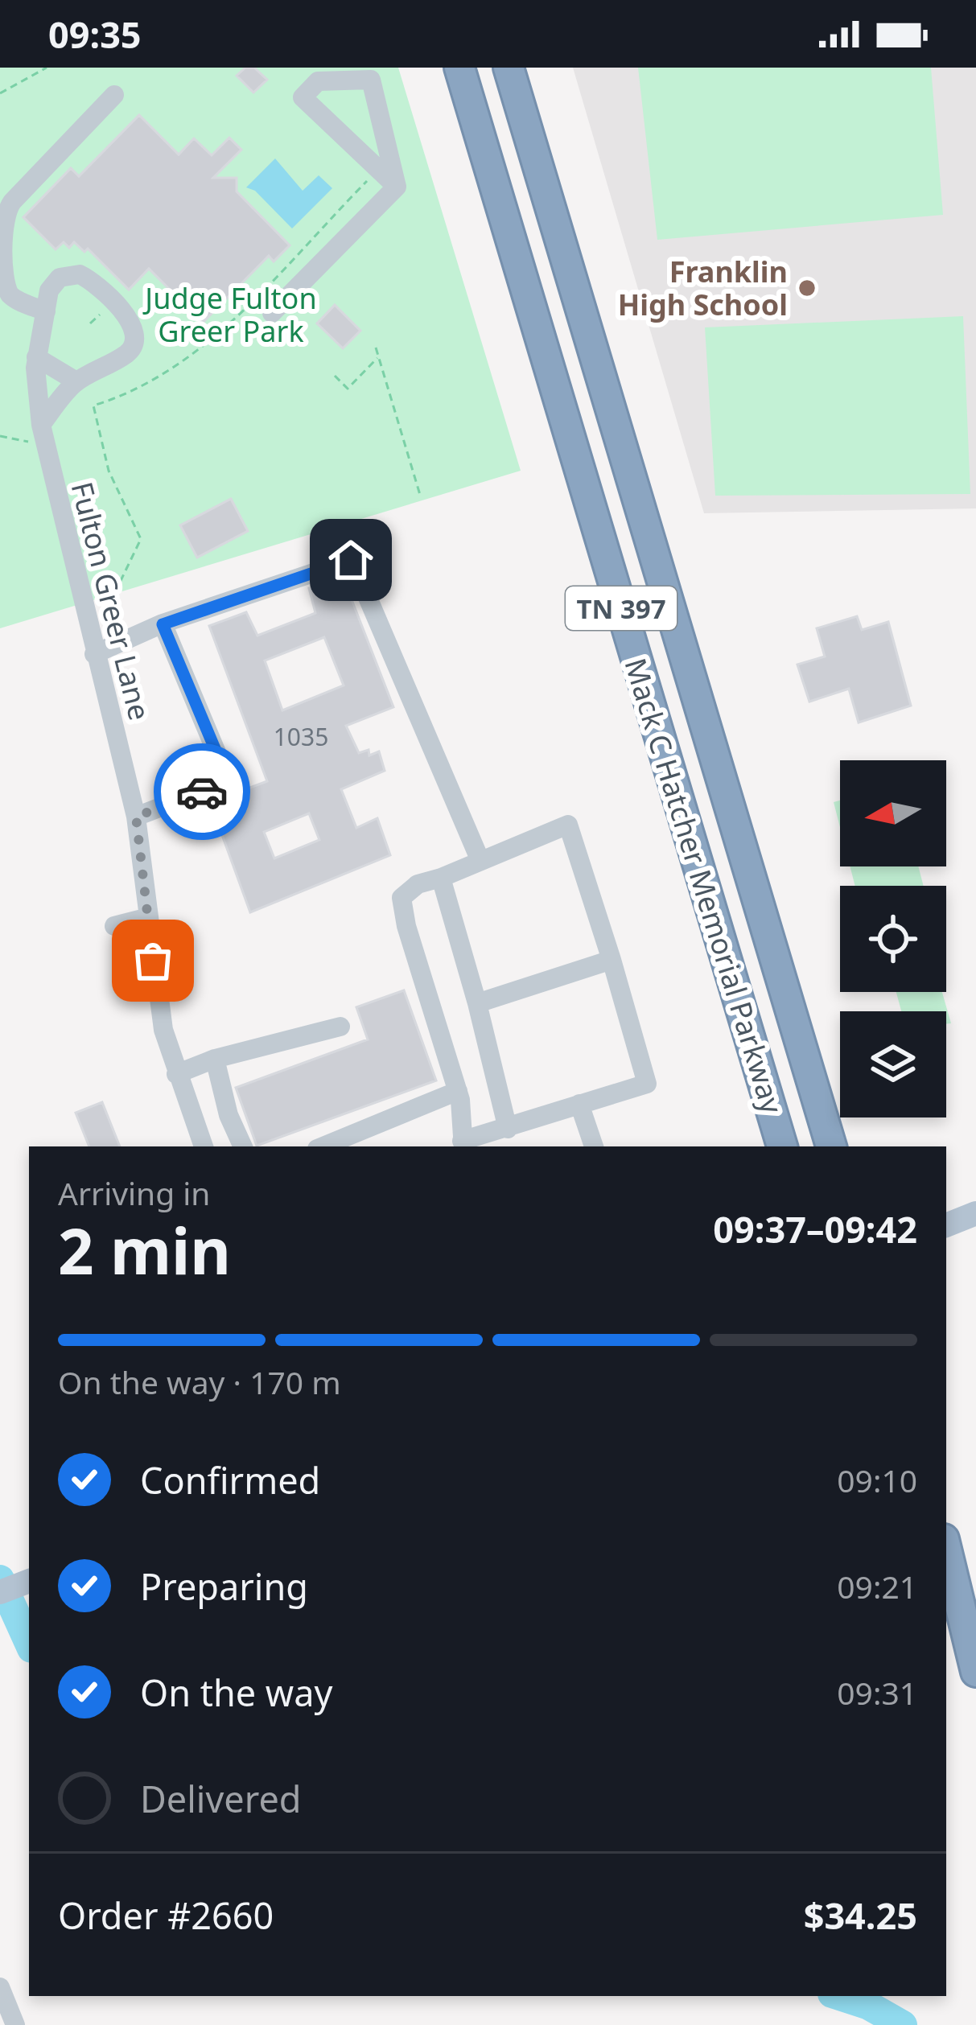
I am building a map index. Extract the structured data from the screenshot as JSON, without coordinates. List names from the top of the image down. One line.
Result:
{"streets":{"highway":["TN 397","Mack C Hatcher Memorial Parkway"],"street":["Fulton Greer Lane"]},"parks":["Judge Fulton Greer Park"],"places":["Franklin High School"],"house_numbers":["1035"],"north":"left","page":{"status":"09:35","heading":["2 min","Arriving in","09:37–09:42"],"panel":["Order #2660","$34.25"],"bar":"On the way · 170 m","list":[["Confirmed","09:10"],["Preparing","09:21"],["On the way","09:31"],"Delivered"]}}
